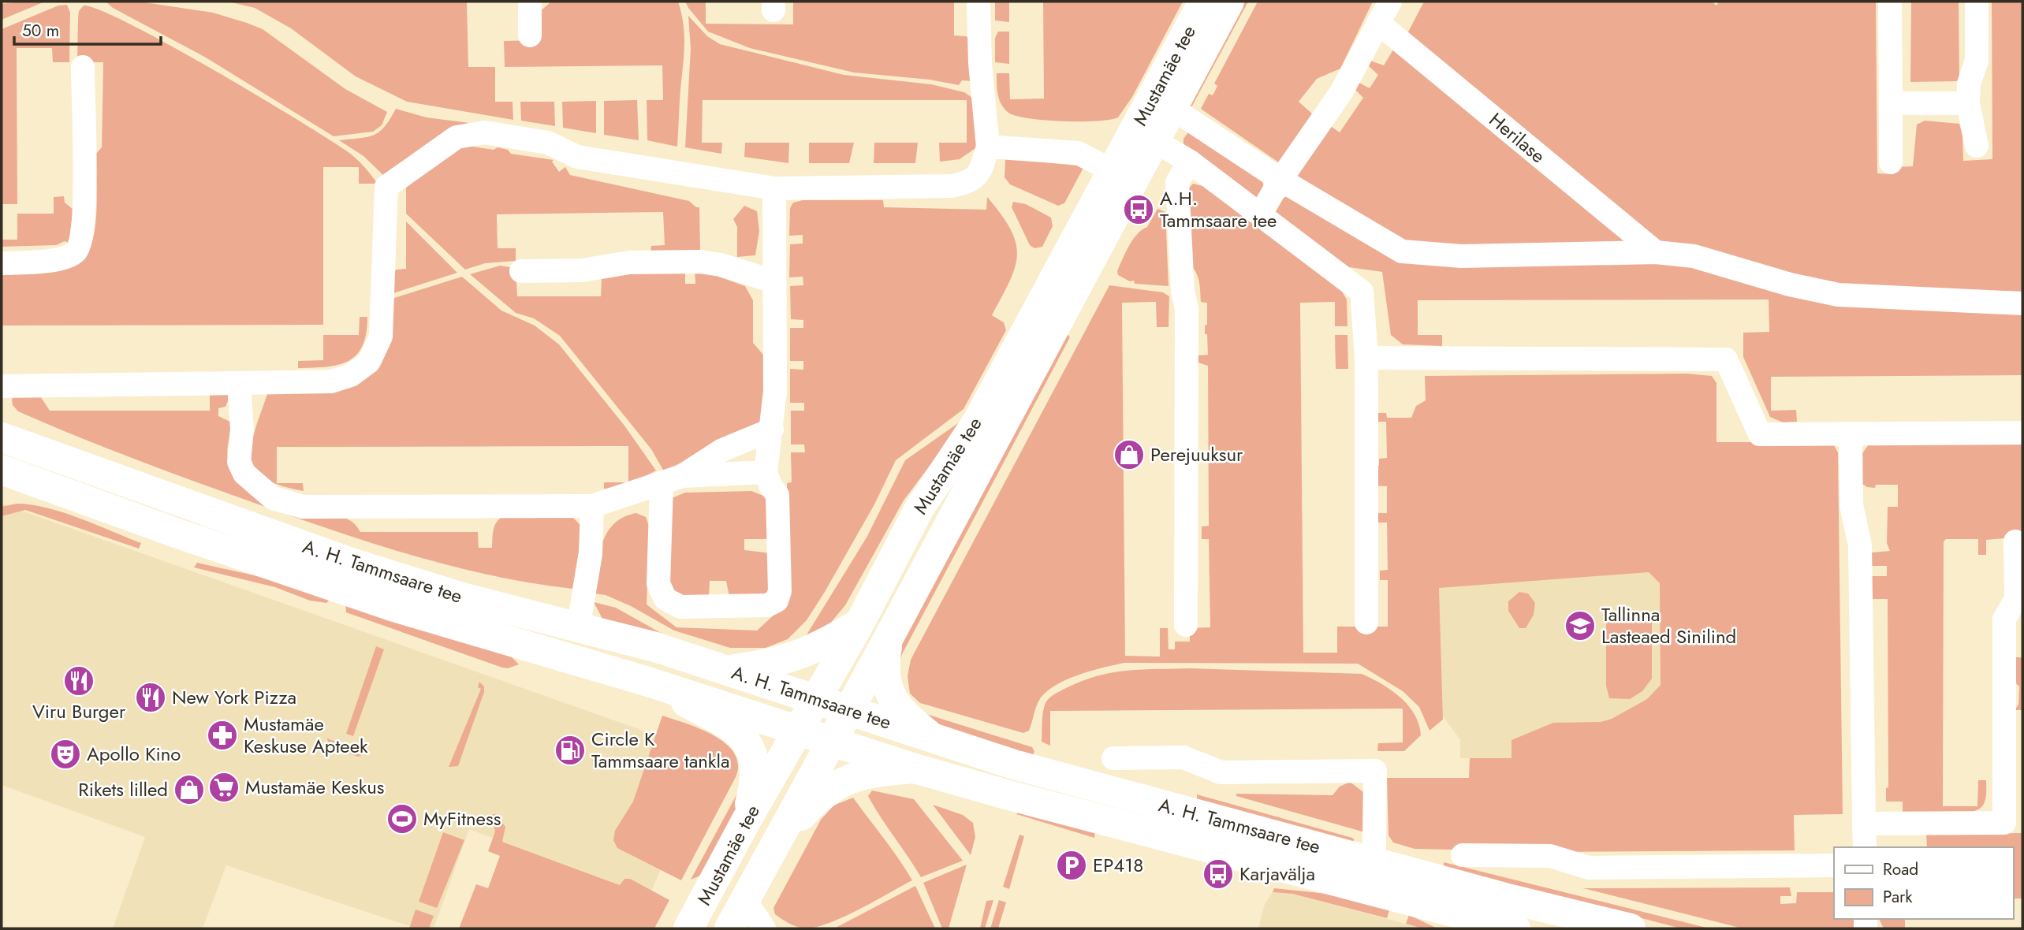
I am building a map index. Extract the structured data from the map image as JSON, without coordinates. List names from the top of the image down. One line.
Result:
{"streets":{"main road":["Mustamäe tee","A. H. Tammsaare tee"],"street":["Herilase"]},"crossings":[["Mustamäe tee","A. H. Tammsaare tee"]],"places":{"bus stop":["A.H. Tammsaare tee","Karjavälja"],"shop":["Perejuuksur","Rikets lilled"],"school or university":["Tallinna Lasteaed Sinilind"],"restaurant":["Viru Burger","New York Pizza"],"pharmacy":["Mustamäe Keskuse Apteek"],"fuel station":["Circle K Tammsaare tankla"],"theatre":["Apollo Kino"],"supermarket":["Mustamäe Keskus"],"sports":["MyFitness"],"parking":["EP418"]},"legend":["Road","Park"],"scale_bar":"50 m"}
